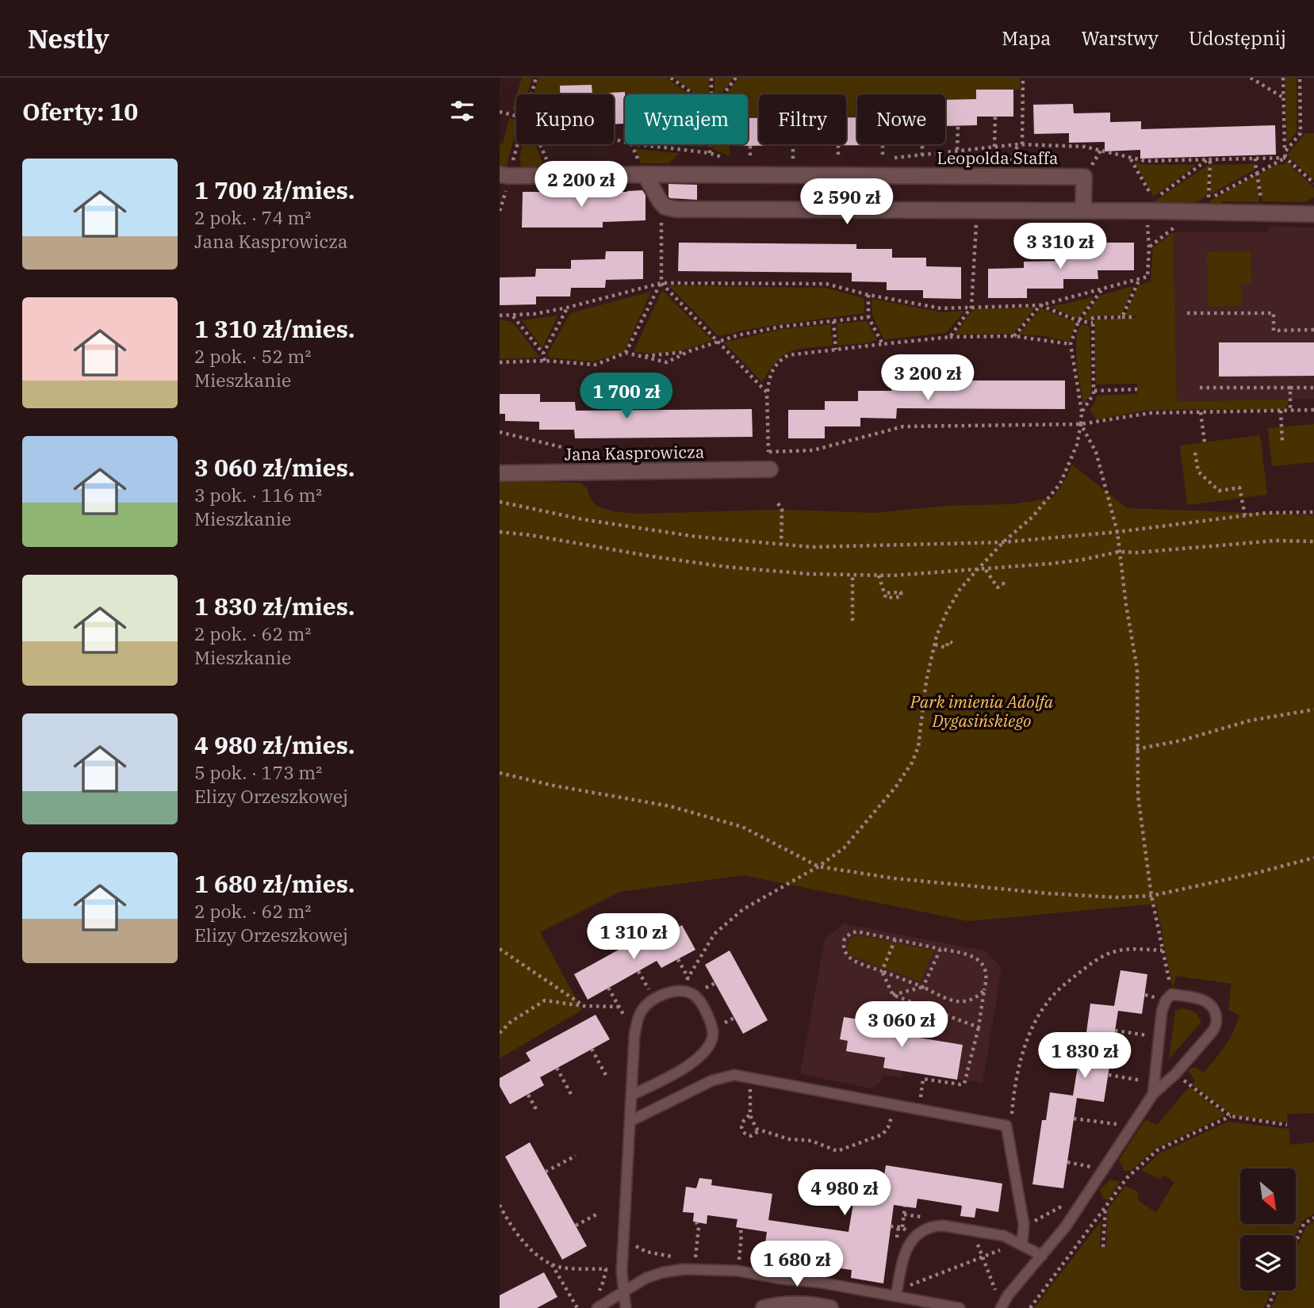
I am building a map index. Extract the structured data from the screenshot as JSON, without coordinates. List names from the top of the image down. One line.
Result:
{"streets":{"street":["Leopolda Staffa","Jana Kasprowicza"]},"parks":["Park imienia Adolfa Dygasińskiego"],"north":"bottom right","page":{"header":"Nestly","nav":["Mapa","Warstwy","Udostępnij"],"heading":"Oferty: 10","chip":["Kupno","Wynajem","Filtry","Nowe"],"list":[{"name":"1 700 zł/mies.","note":"2 pok. · 74 m² · Jana Kasprowicza"},{"name":"1 310 zł/mies.","note":"2 pok. · 52 m² · Mieszkanie"},{"name":"3 060 zł/mies.","note":"3 pok. · 116 m² · Mieszkanie"},{"name":"1 830 zł/mies.","note":"2 pok. · 62 m² · Mieszkanie"},{"name":"4 980 zł/mies.","note":"5 pok. · 173 m² · Elizy Orzeszkowej"},{"name":"1 680 zł/mies.","note":"2 pok. · 62 m² · Elizy Orzeszkowej"}],"price":["2 200 zł","2 590 zł","3 310 zł","3 200 zł","1 700 zł","1 310 zł","3 060 zł","1 830 zł","4 980 zł","1 680 zł"]}}
